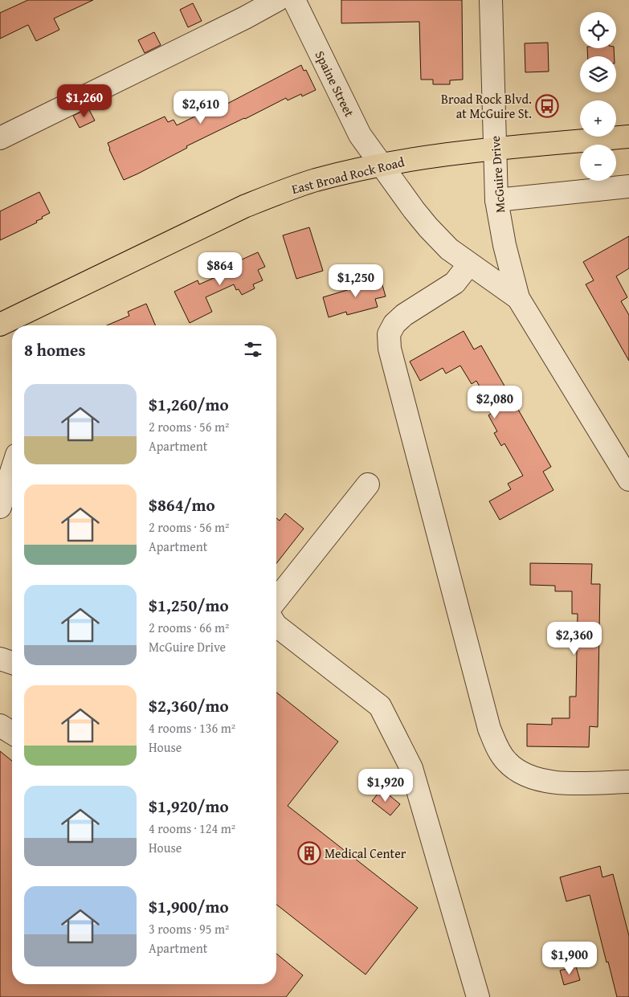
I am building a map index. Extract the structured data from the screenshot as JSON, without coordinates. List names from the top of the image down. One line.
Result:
{"streets":{"main road":["East Broad Rock Road"],"street":["Spaine Street","McGuire Drive"]},"crossings":[["Spaine Street","McGuire Drive"],["Spaine Street","East Broad Rock Road"],["McGuire Drive","East Broad Rock Road"]],"places":{"bus stop":["Broad Rock Blvd. at McGuire St."],"building":["Medical Center"]},"page":{"map_buttons":["+","−"],"price":["$1,260","$2,610","$864","$1,250","$2,080","$2,360","$1,920","$1,900"],"heading":"8 homes","list":[{"name":"$1,260/mo","note":"2 rooms · 56 m² · Apartment"},{"name":"$864/mo","note":"2 rooms · 56 m² · Apartment"},{"name":"$1,250/mo","note":"2 rooms · 66 m² · McGuire Drive"},{"name":"$2,360/mo","note":"4 rooms · 136 m² · House"},{"name":"$1,920/mo","note":"4 rooms · 124 m² · House"},{"name":"$1,900/mo","note":"3 rooms · 95 m² · Apartment"}]}}
